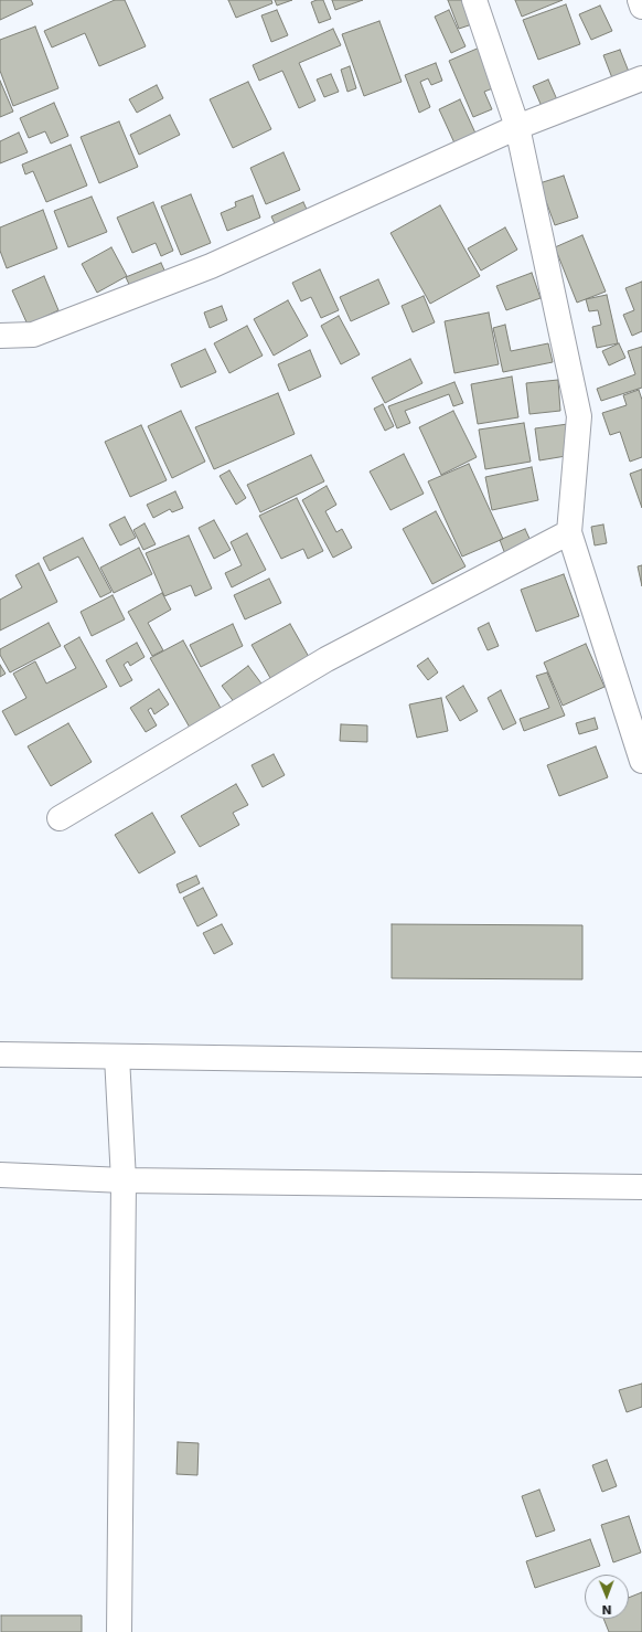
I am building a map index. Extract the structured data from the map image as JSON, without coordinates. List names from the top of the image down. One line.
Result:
{"north":"bottom"}
